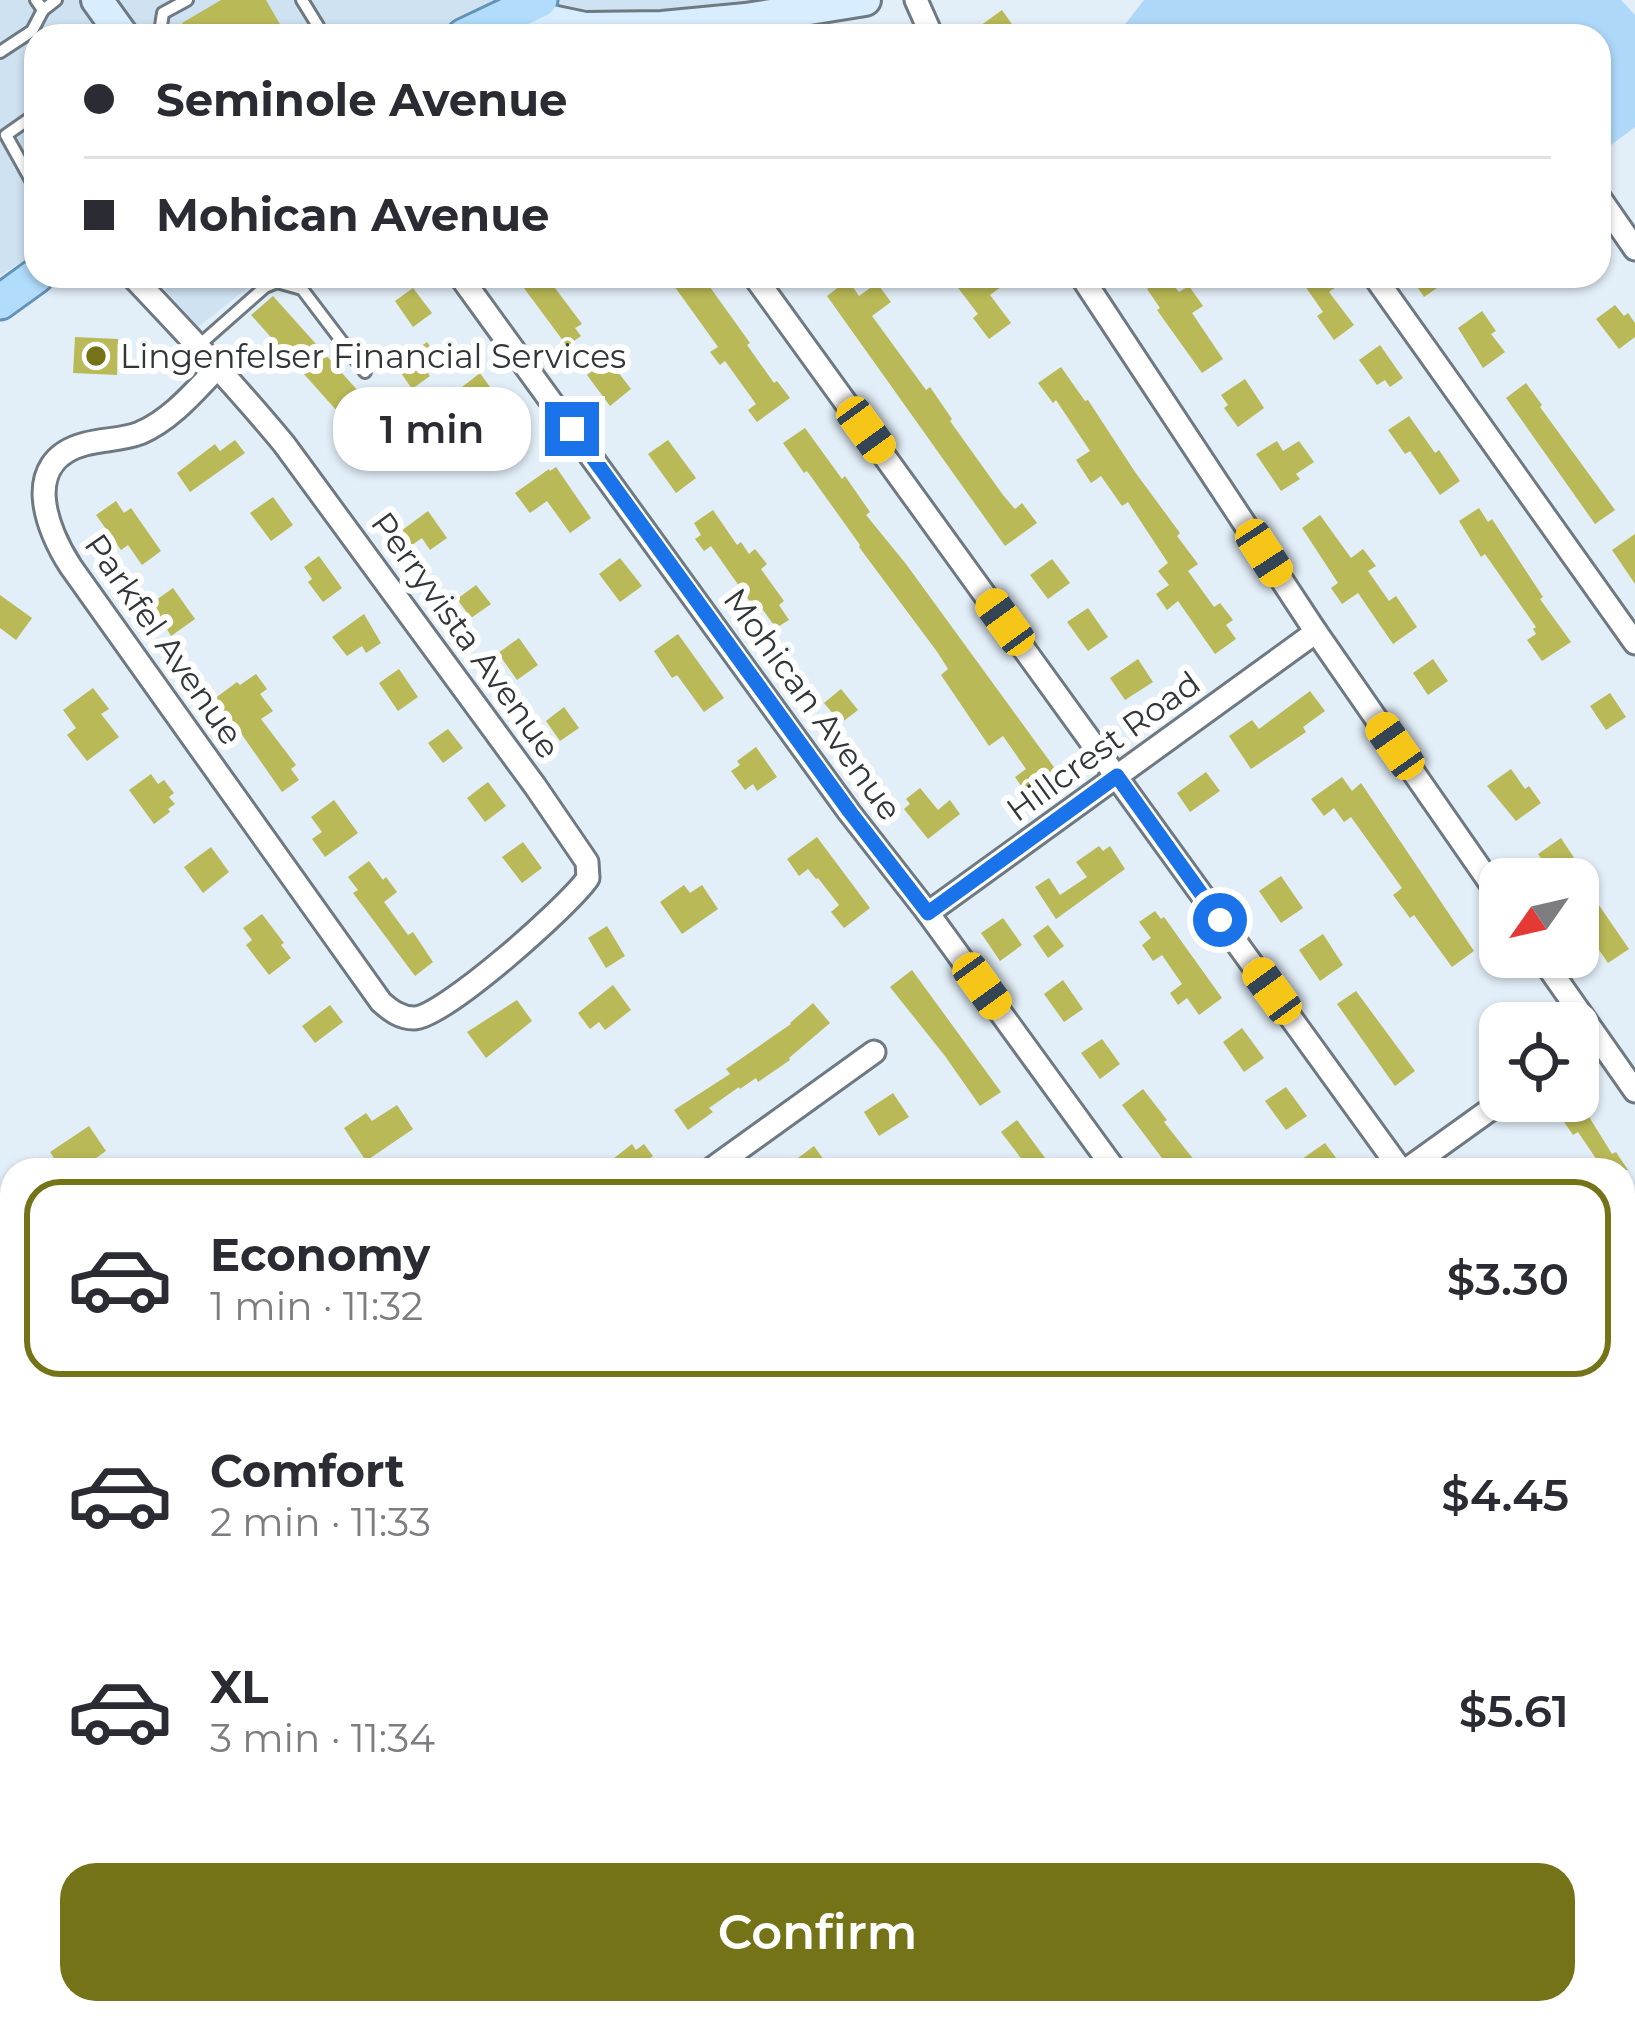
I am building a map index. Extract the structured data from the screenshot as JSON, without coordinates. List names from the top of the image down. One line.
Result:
{"streets":{"street":["Perryvista Avenue","Parkfel Avenue","Mohican Avenue","Hillcrest Road"]},"crossings":[["Perryvista Avenue","Parkfel Avenue"],["Mohican Avenue","Hillcrest Road"]],"places":["Lingenfelser Financial Services"],"north":"bottom left","page":{"banner":["Seminole Avenue","Mohican Avenue"],"bubble":"1 min","list":[{"name":"Economy","note":"1 min · 11:32","value":"$3.30"},{"name":"Comfort","note":"2 min · 11:33","value":"$4.45"},{"name":"XL","note":"3 min · 11:34","value":"$5.61"}],"buttons":"Confirm"}}
